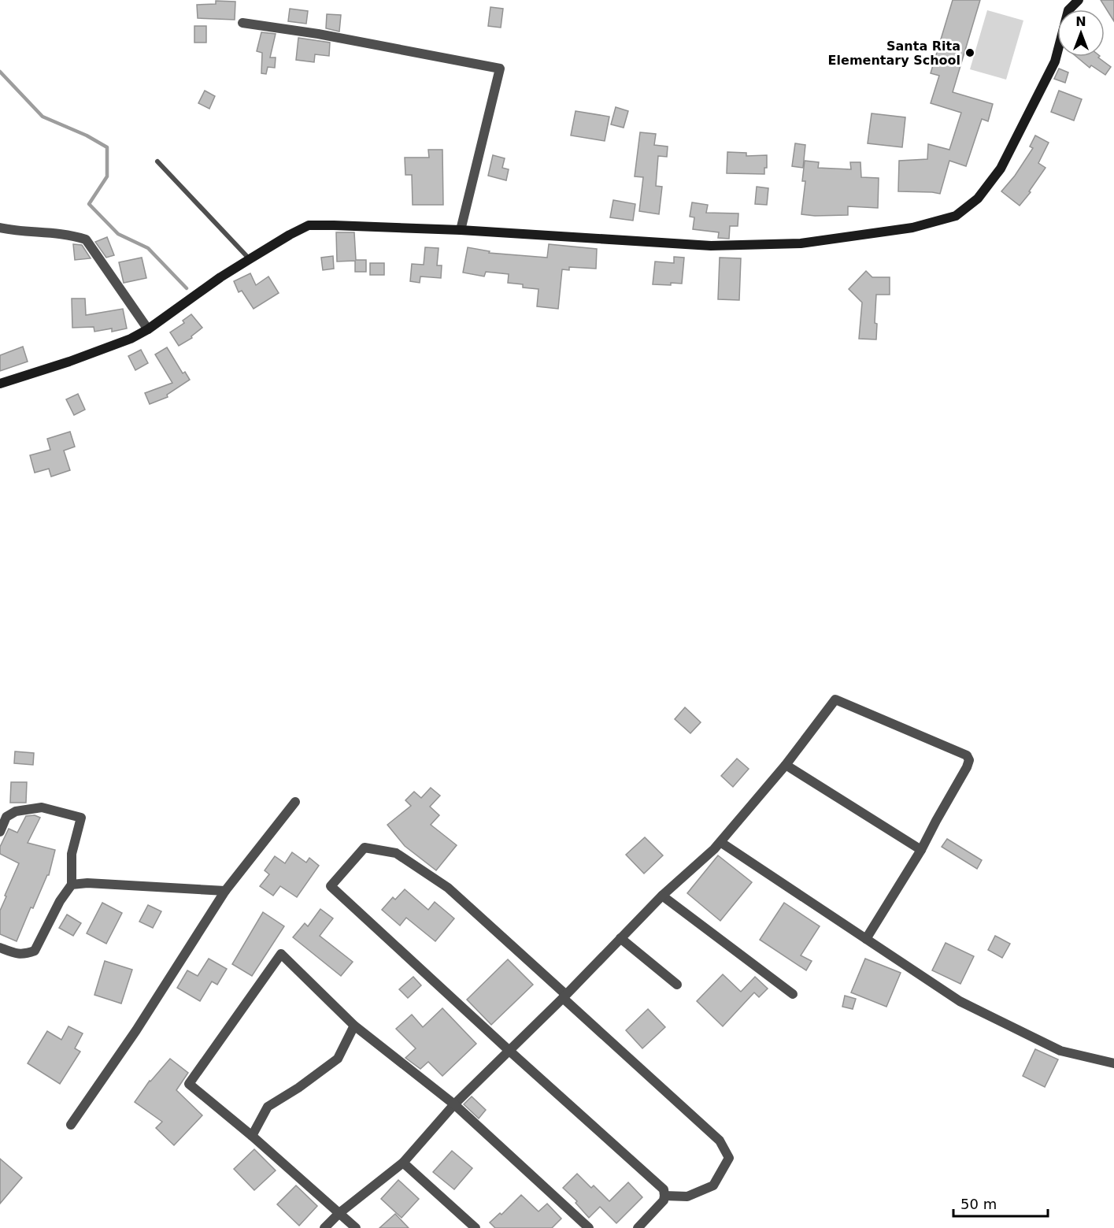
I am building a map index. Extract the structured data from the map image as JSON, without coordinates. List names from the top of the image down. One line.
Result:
{"places":["Santa Rita Elementary School"],"scale_bar":"50 m","north":"top"}
